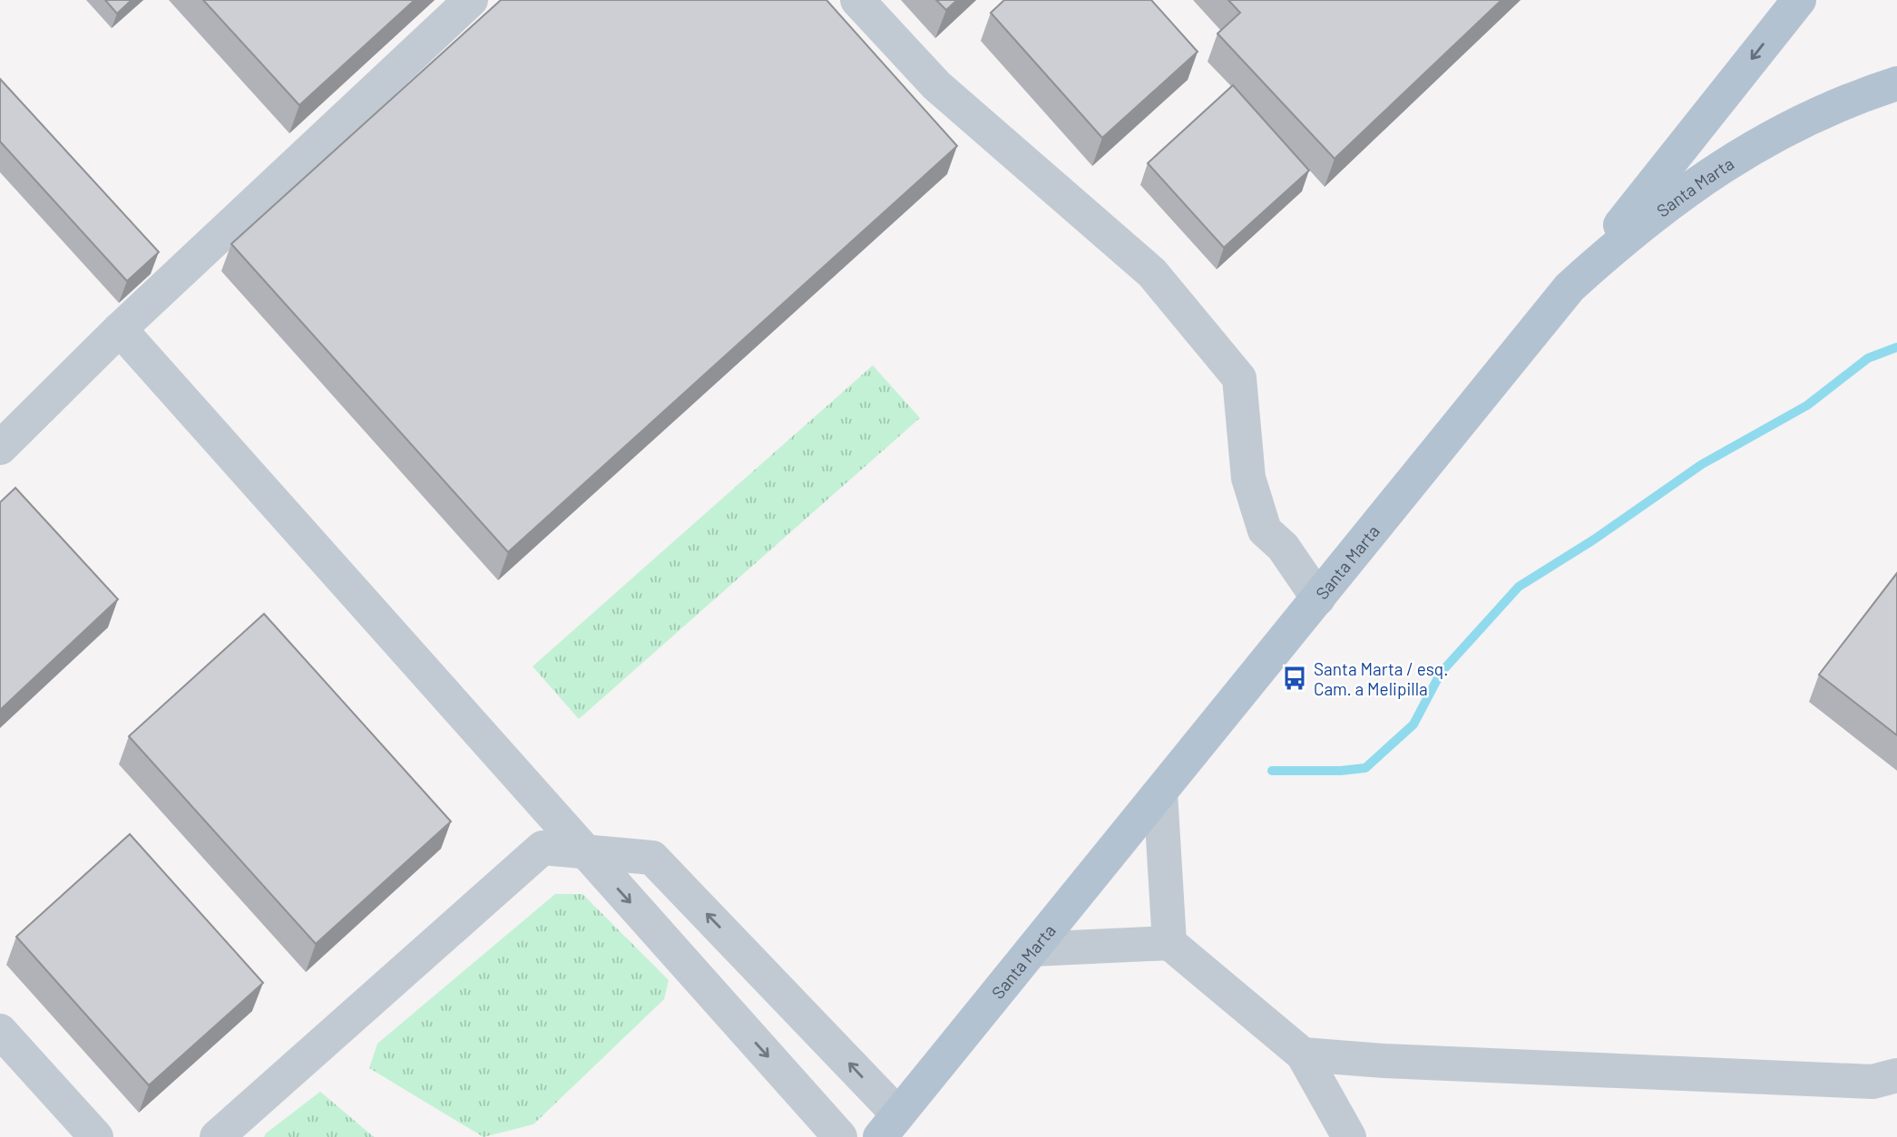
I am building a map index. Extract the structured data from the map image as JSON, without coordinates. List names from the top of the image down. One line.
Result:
{"streets":{"main road":["Santa Marta"]},"places":{"bus stop":["Santa Marta / esq. Cam. a Melipilla"]}}
